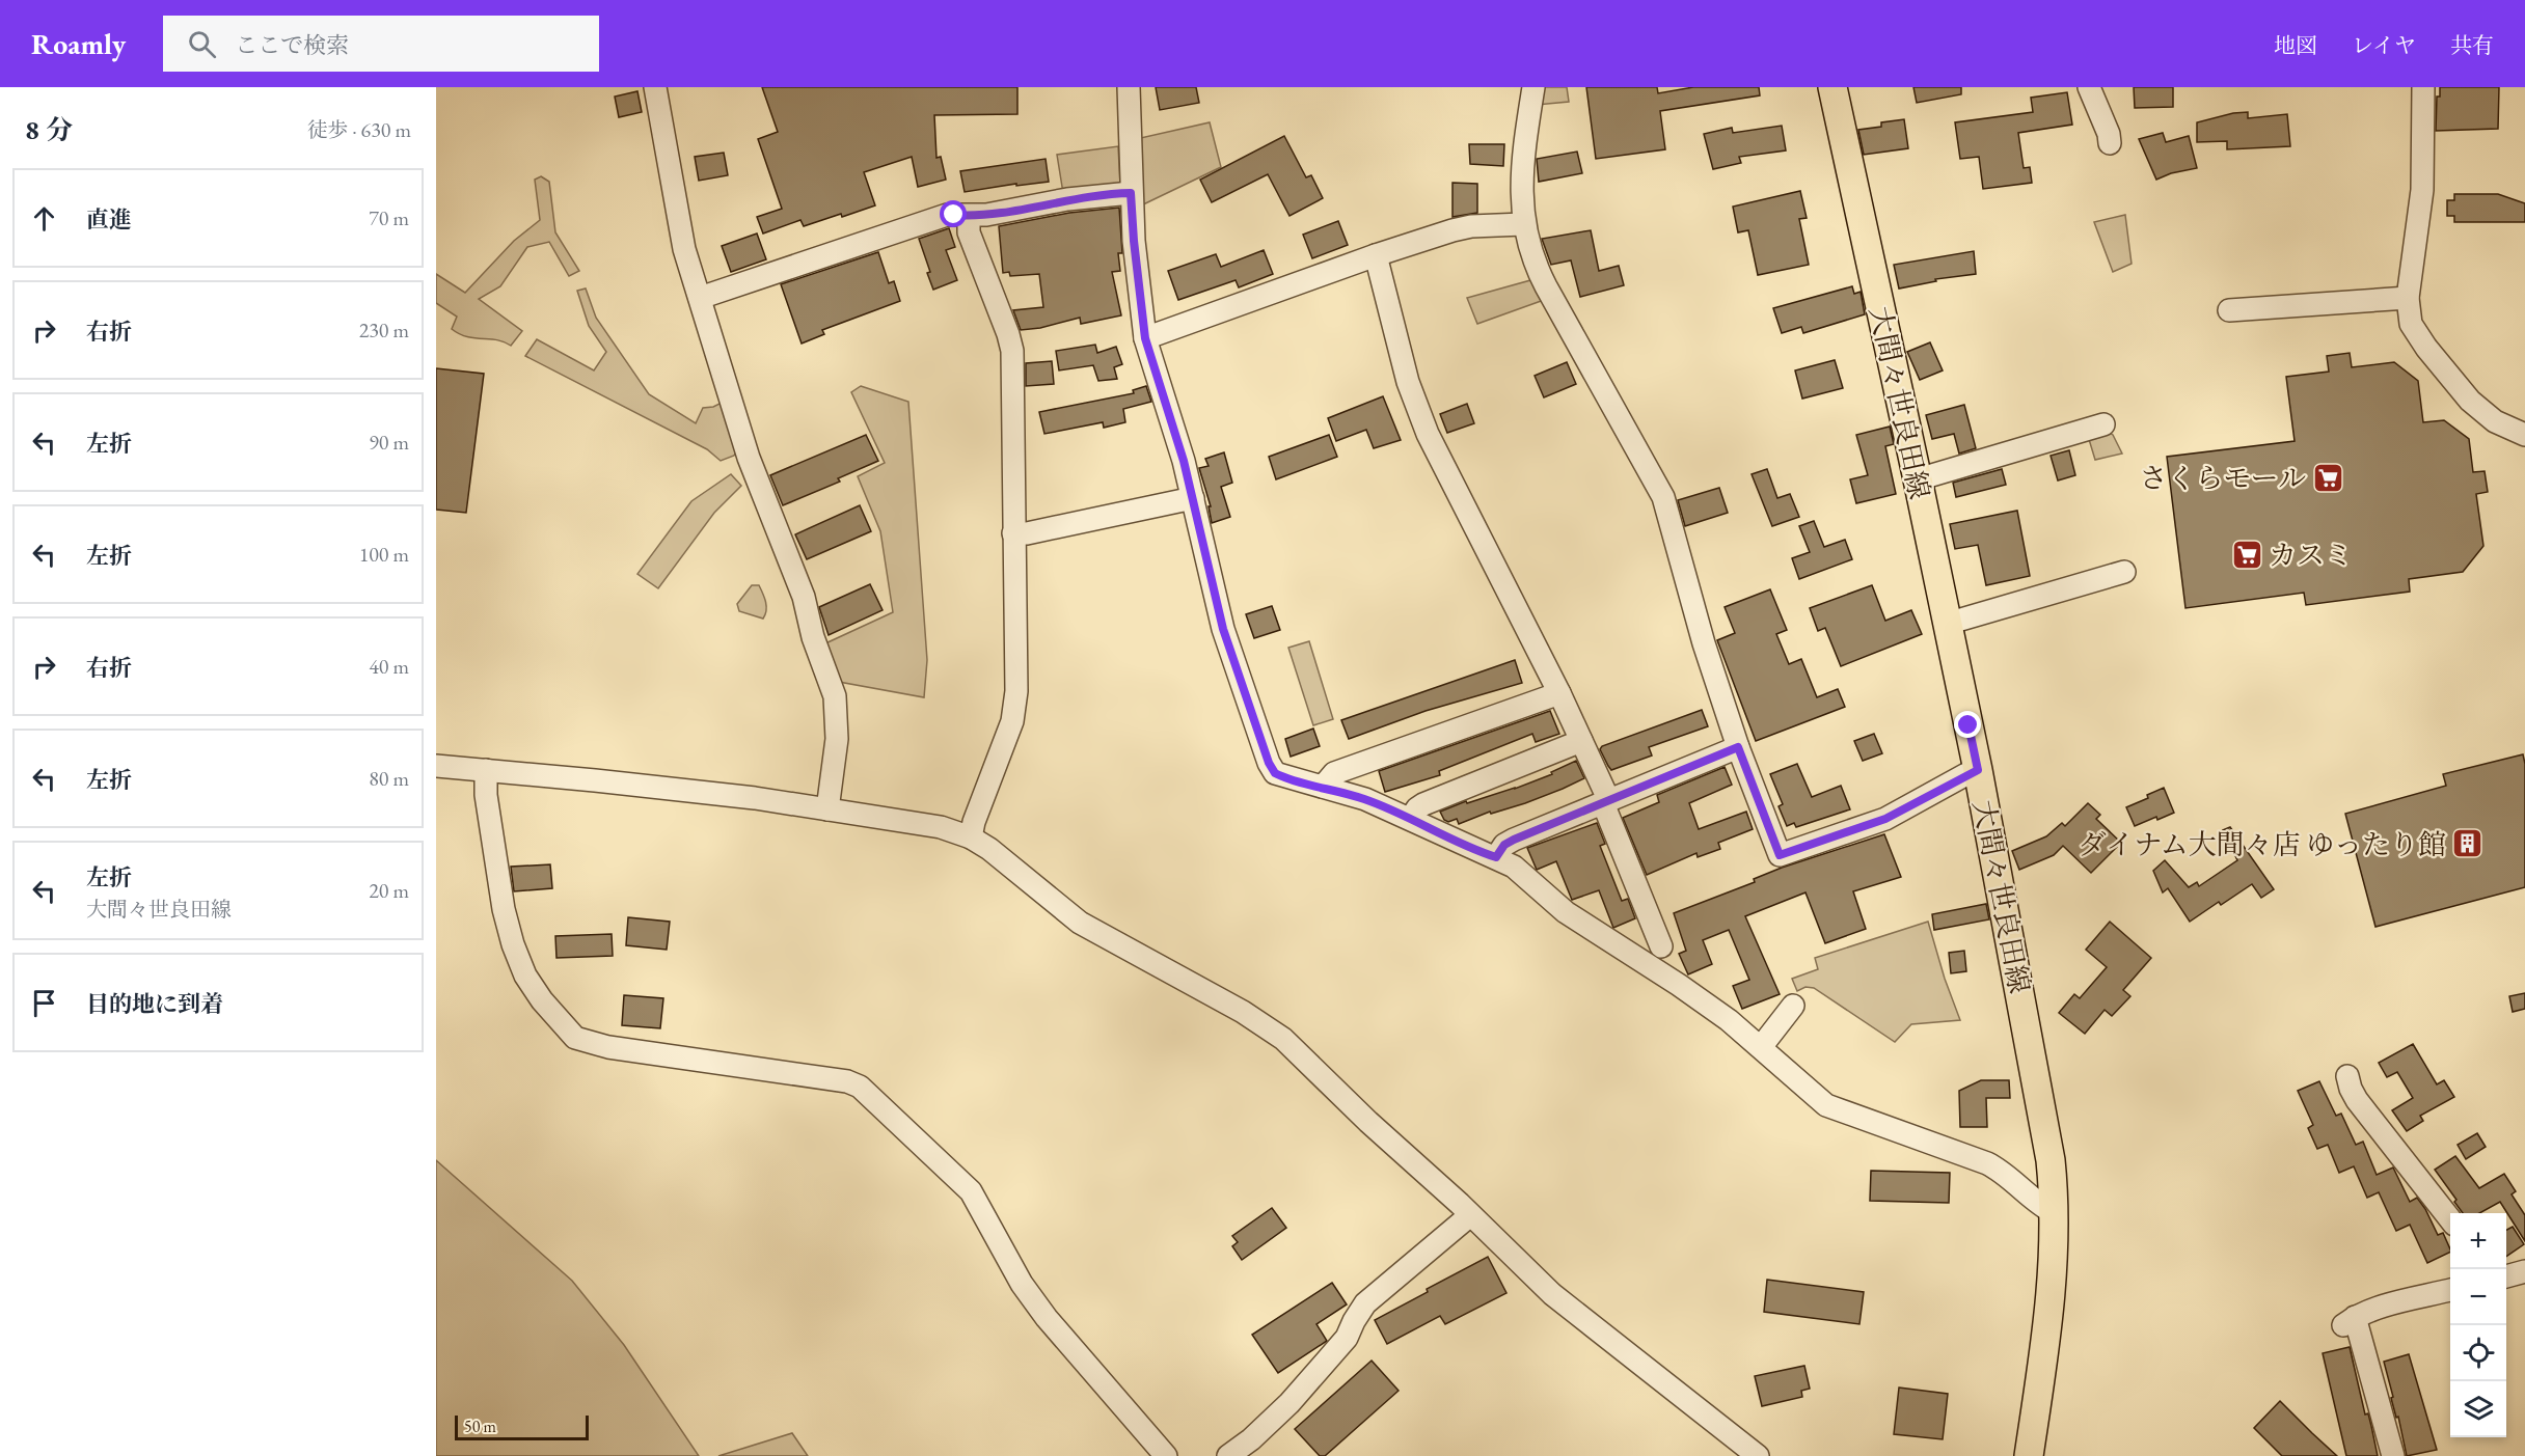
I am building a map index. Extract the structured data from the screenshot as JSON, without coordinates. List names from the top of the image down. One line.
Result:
{"streets":{"main road":["大間々世良田線"]},"places":{"supermarket":["さくらモール","カスミ"],"building":["ダイナム大間々店 ゆったり館"]},"scale_bar":"50 m","page":{"header":"Roamly","search":"ここで検索","nav":["地図","レイヤ","共有"],"heading":["8 分","徒歩 · 630 m"],"list":[["直進","70 m"],["右折","230 m"],["左折","90 m"],["左折","100 m"],["右折","40 m"],["左折","80 m"],["左折","大間々世良田線","20 m"],"目的地に到着"],"map_buttons":["+","−"],"scale":"50 m"}}
